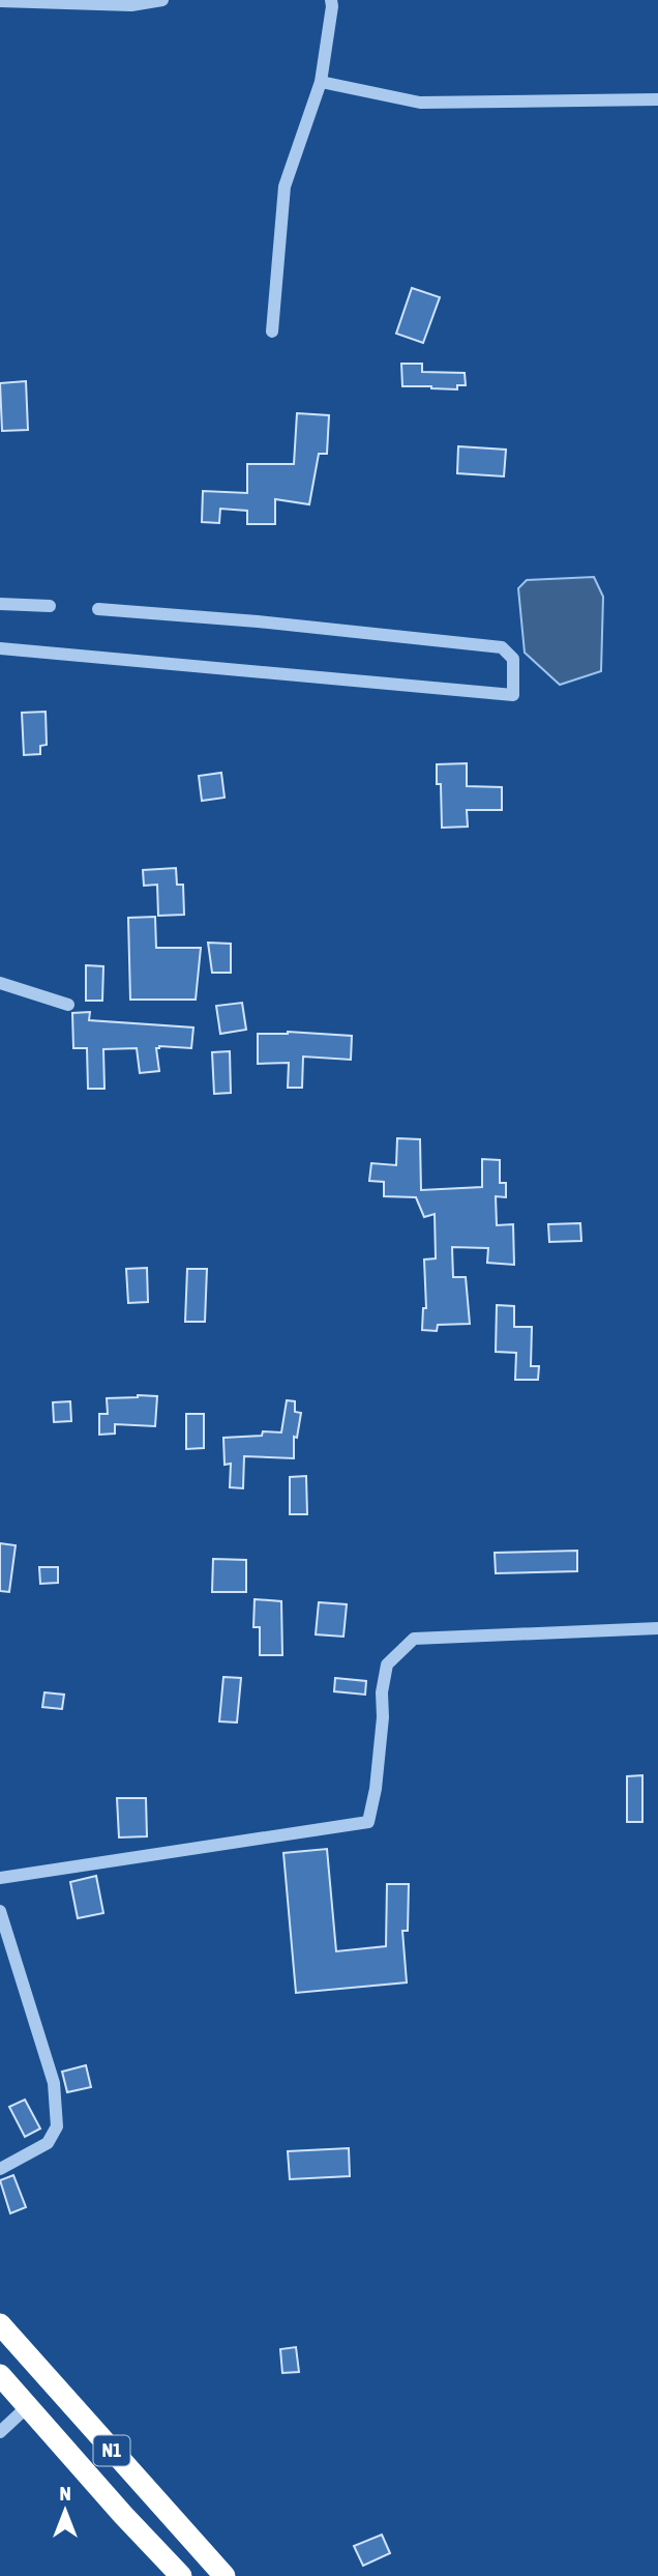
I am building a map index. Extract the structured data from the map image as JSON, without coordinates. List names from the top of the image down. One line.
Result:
{"streets":{"highway":["N1"]},"north":"top"}
